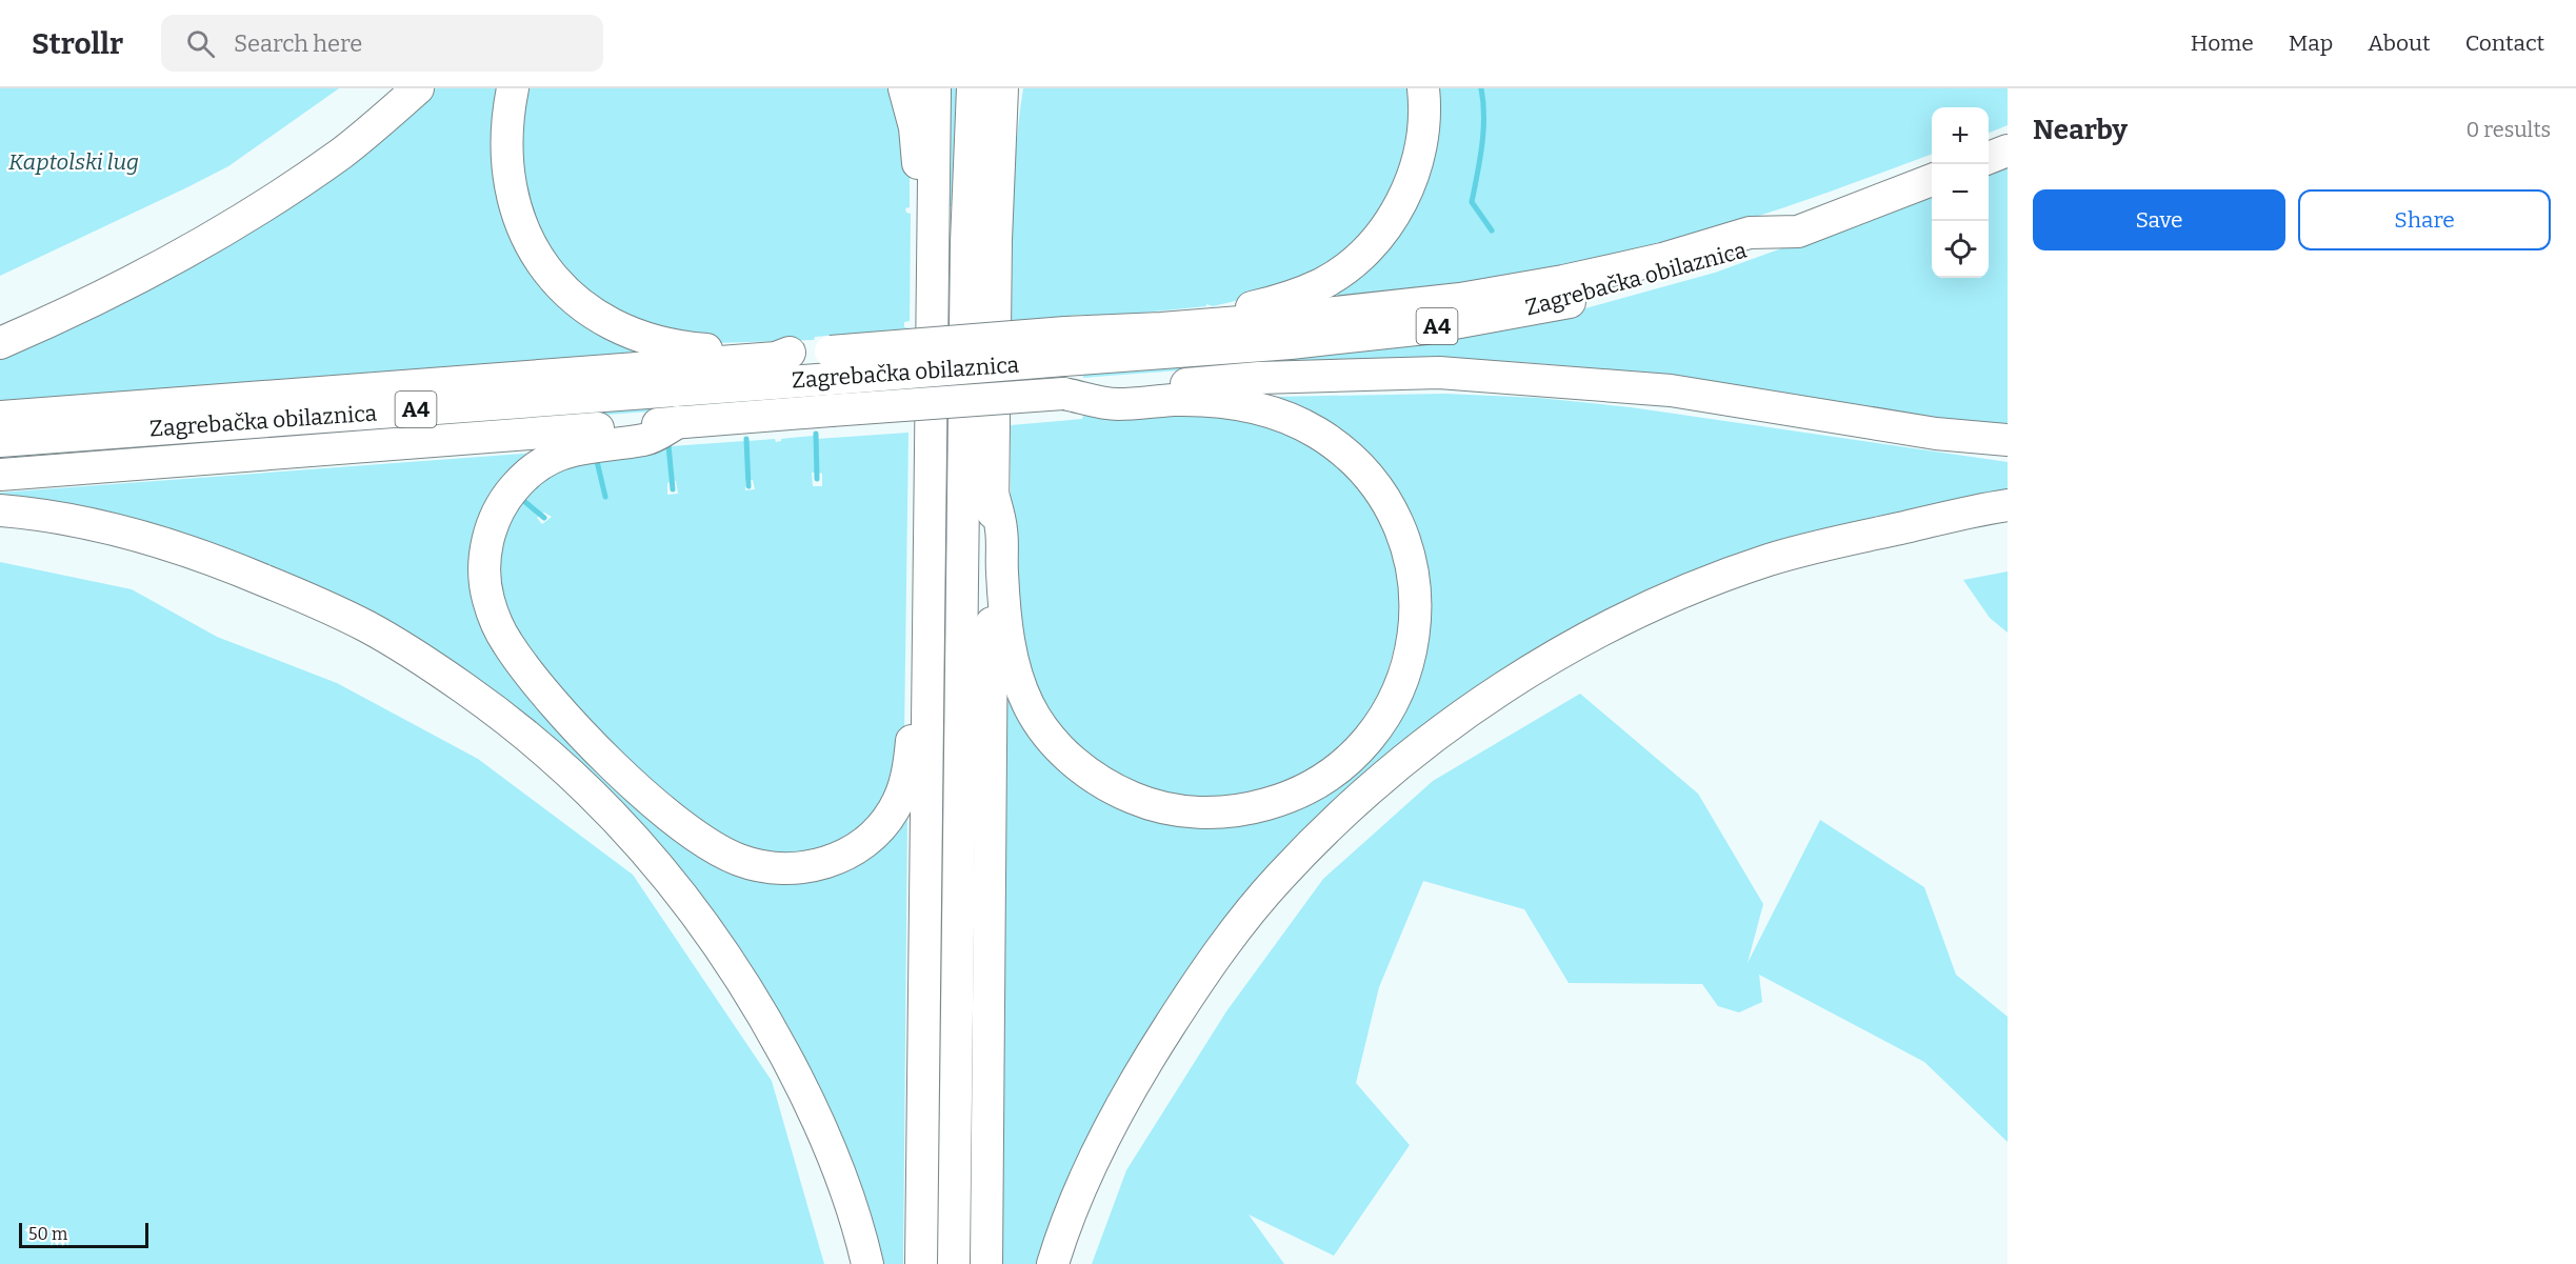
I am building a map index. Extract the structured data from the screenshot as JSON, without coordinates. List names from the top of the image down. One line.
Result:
{"streets":{"highway":["Zagrebačka obilaznica","A4"]},"parks":["Kaptolski lug"],"scale_bar":"50 m","page":{"header":"Strollr","search":"Search here","nav":["Home","Map","About","Contact"],"heading":["Nearby","0 results"],"map_buttons":["+","−"],"buttons":["Save","Share"],"scale":"50 m"}}
